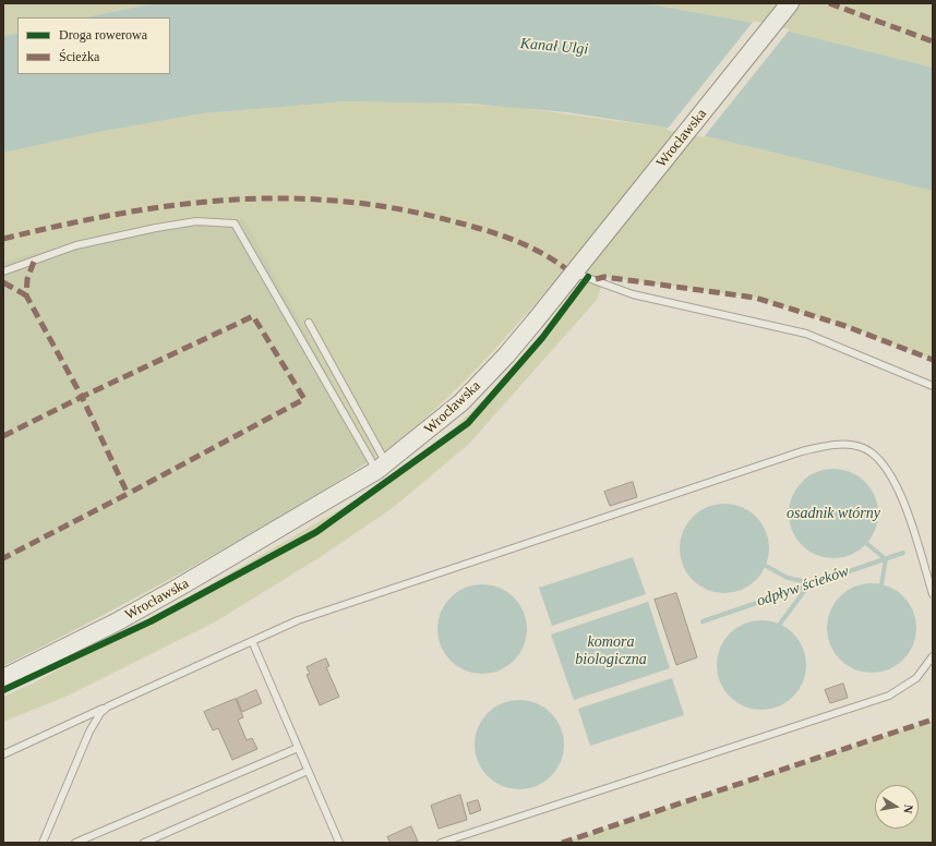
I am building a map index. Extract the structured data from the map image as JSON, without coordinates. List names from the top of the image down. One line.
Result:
{"streets":{"main road":["Wrocławska"]},"water":["Kanał Ulgi","osadnik wtórny","odpływ ścieków","komora biologiczna"],"legend":["Droga rowerowa","Ścieżka"],"north":"right"}
